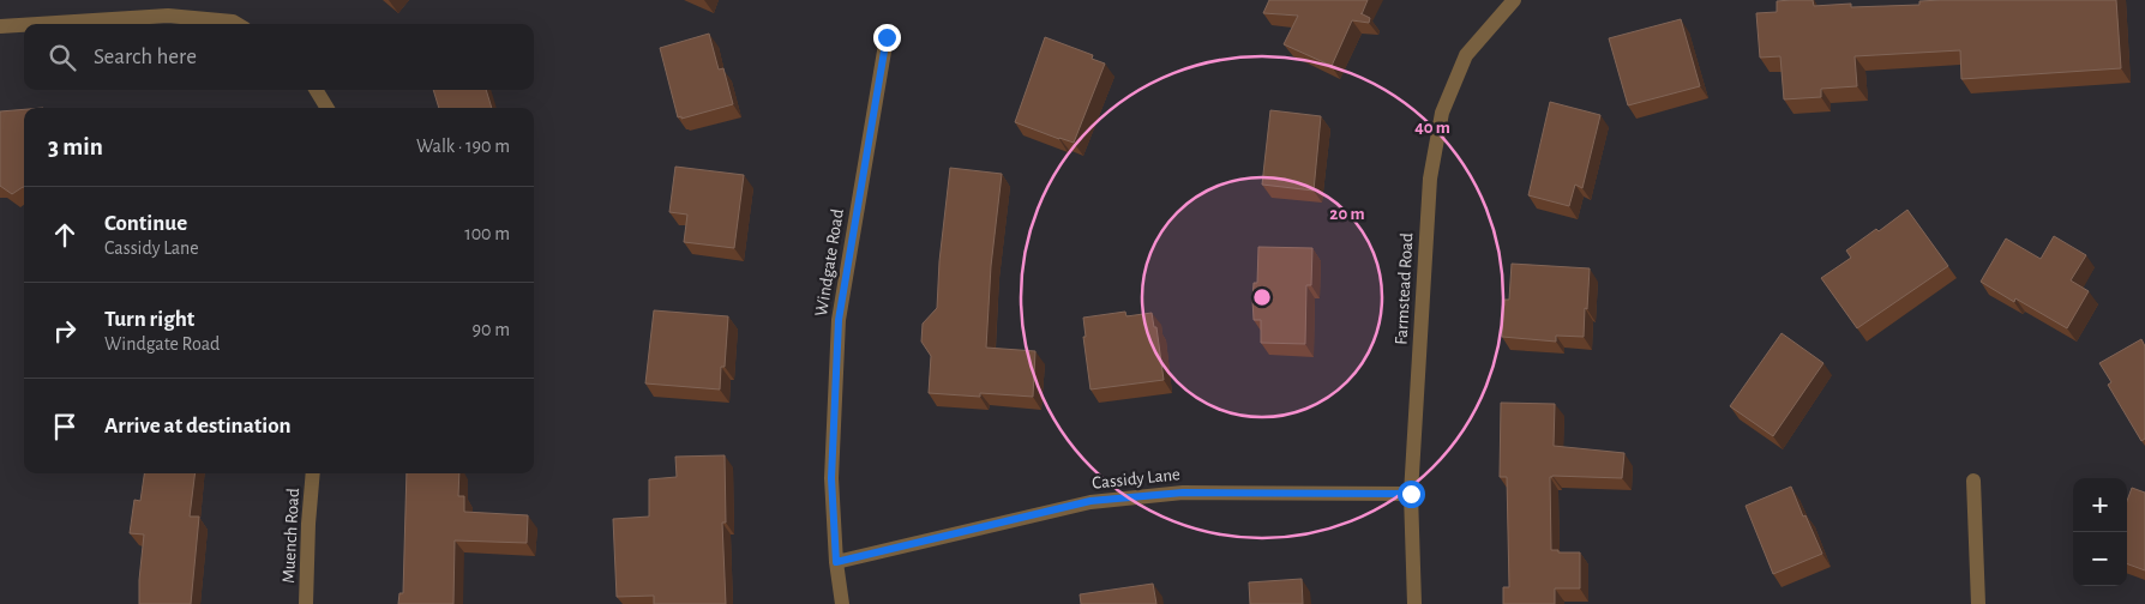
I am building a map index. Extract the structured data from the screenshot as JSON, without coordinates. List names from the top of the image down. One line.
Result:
{"streets":{"street":["Windgate Road","Farmstead Road","Cassidy Lane","Muench Road"]},"crossings":[["Windgate Road","Cassidy Lane"],["Farmstead Road","Cassidy Lane"]],"page":{"search":"Search here","heading":["3 min","Walk · 190 m"],"list":[["Continue","Cassidy Lane","100 m"],["Turn right","Windgate Road","90 m"],"Arrive at destination"],"map_buttons":["+","−"]},"rings":["40 m","20 m"]}
